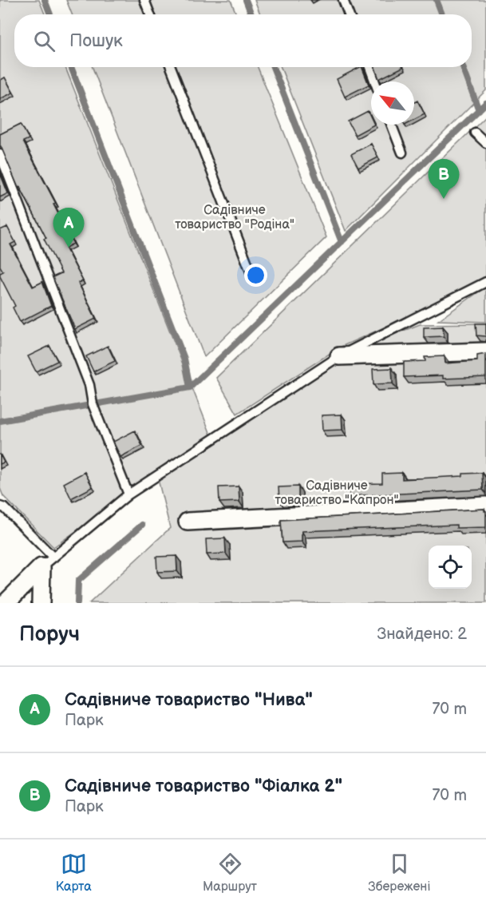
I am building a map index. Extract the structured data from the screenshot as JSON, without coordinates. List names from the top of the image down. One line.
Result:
{"parks":["Садівниче товариство \"Родіна\"","Садівниче товариство \"Капрон\""],"north":"top left","page":{"search":"Пошук","pins":["B","A"],"heading":["Поруч","Знайдено: 2"],"list":[{"mark":"A","name":"Садівниче товариство \"Нива\"","note":"Парк","value":"70 m"},{"mark":"B","name":"Садівниче товариство \"Фіалка 2\"","note":"Парк","value":"70 m"}],"nav":["Карта","Маршрут","Збережені"]}}
